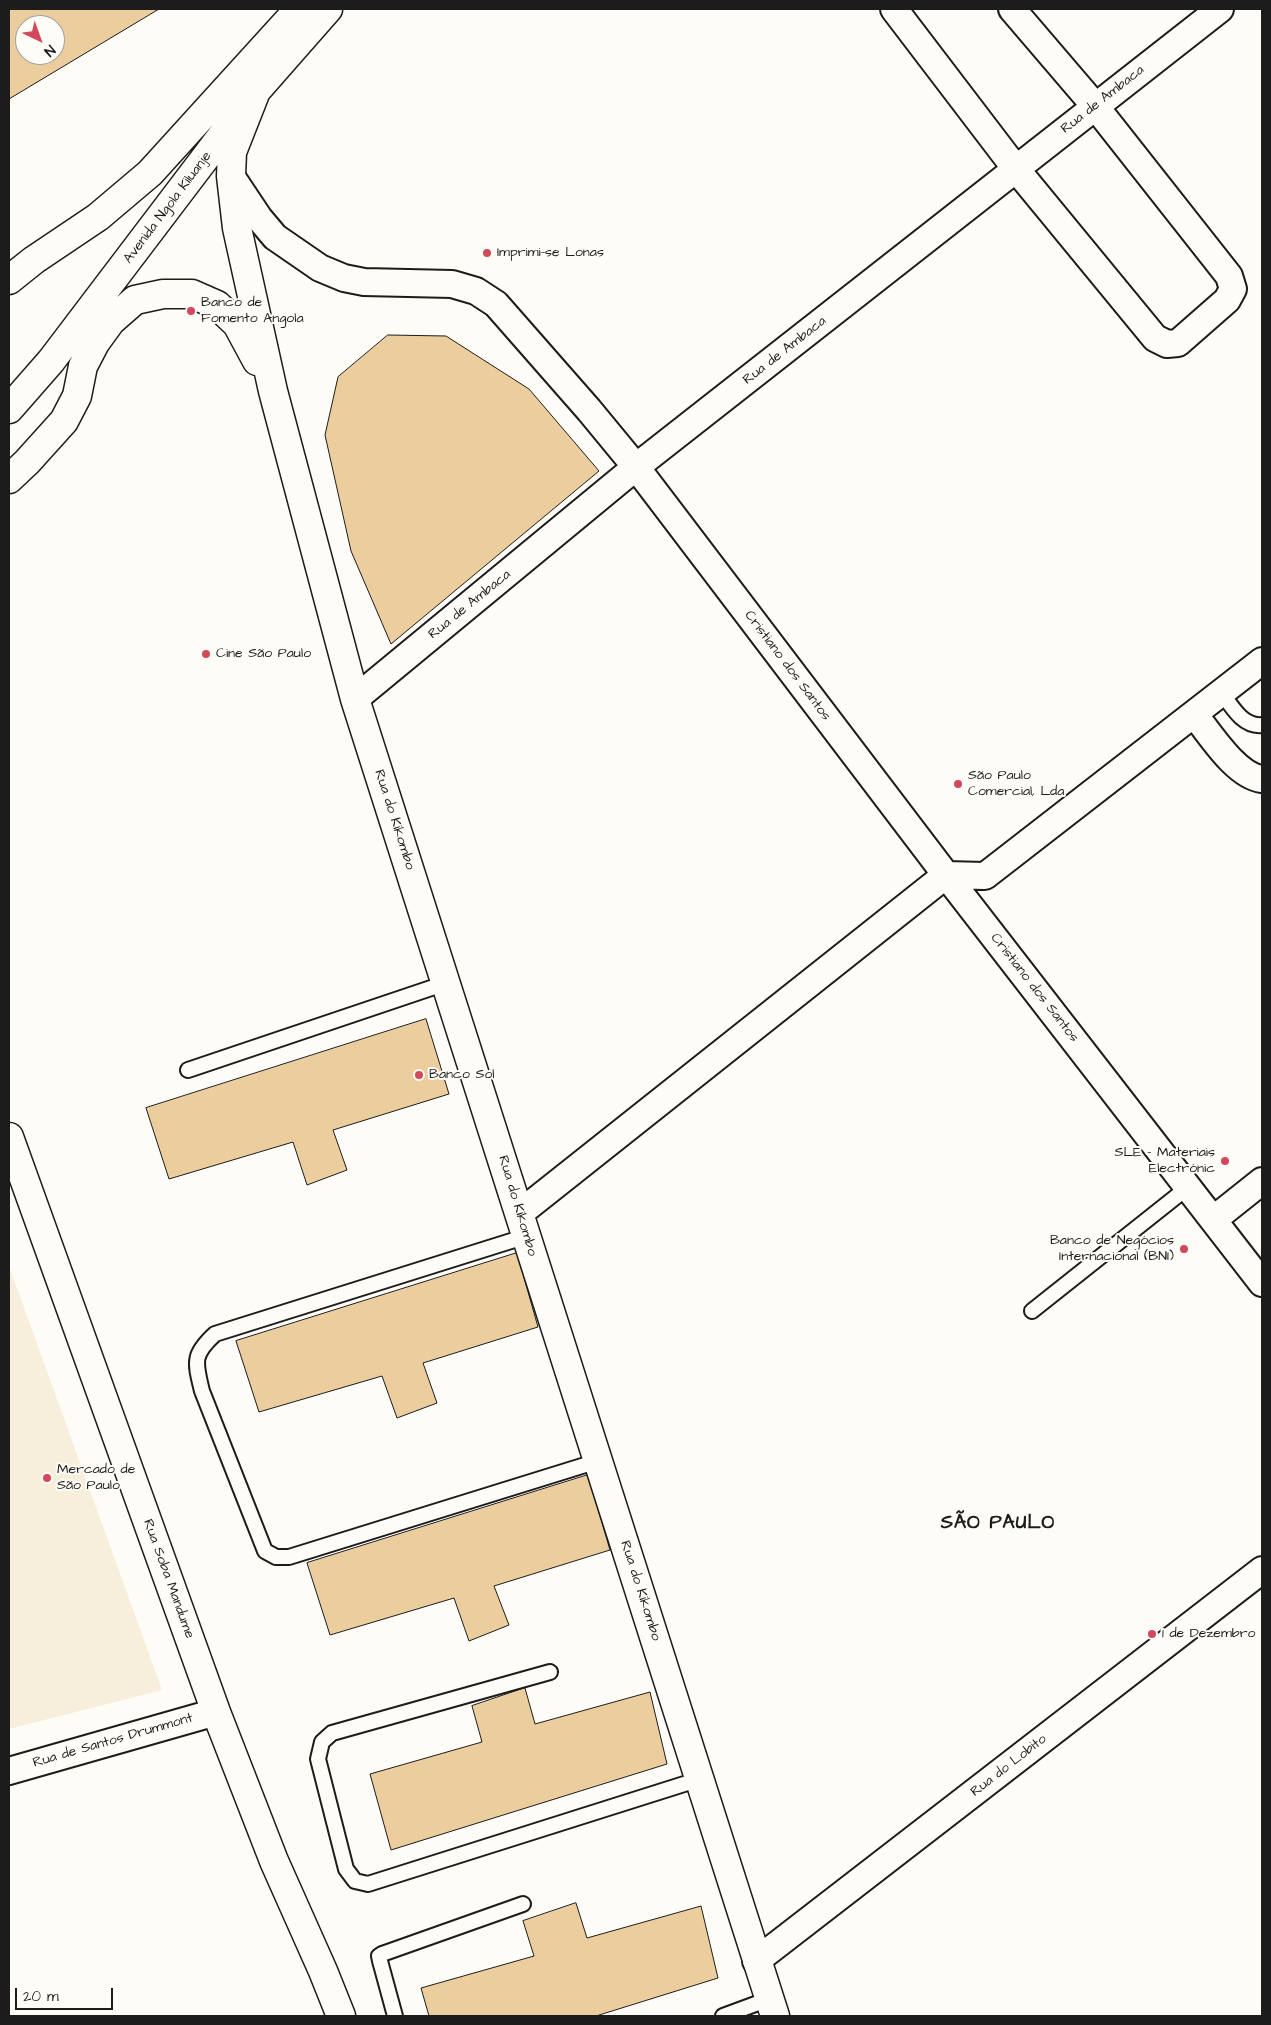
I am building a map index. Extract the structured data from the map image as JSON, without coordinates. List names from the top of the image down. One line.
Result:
{"streets":{"main road":["Avenida Ngola Kiluanje","Rua do Kikombo","Rua Soba Mandume"],"street":["Rua de Ambaca","Cristiano dos Santos","Rua de Santos Drummont","Rua do Lobito"]},"crossings":[["Rua de Ambaca","Cristiano dos Santos"],["Rua de Ambaca","Rua do Kikombo"],["Rua do Kikombo","Rua do Lobito"],["Rua Soba Mandume","Rua de Santos Drummont"]],"districts":["SÃO PAULO"],"places":["Imprimi-se Lonas","Banco de Fomento Angola","Cine São Paulo","São Paulo Comercial, Lda","Banco Sol","SLE - Materiais Electrónic","Banco de Negócios Internacional (BNI)","Mercado de São Paulo","1 de Dezembro"],"scale_bar":"20 m","north":"bottom right"}
